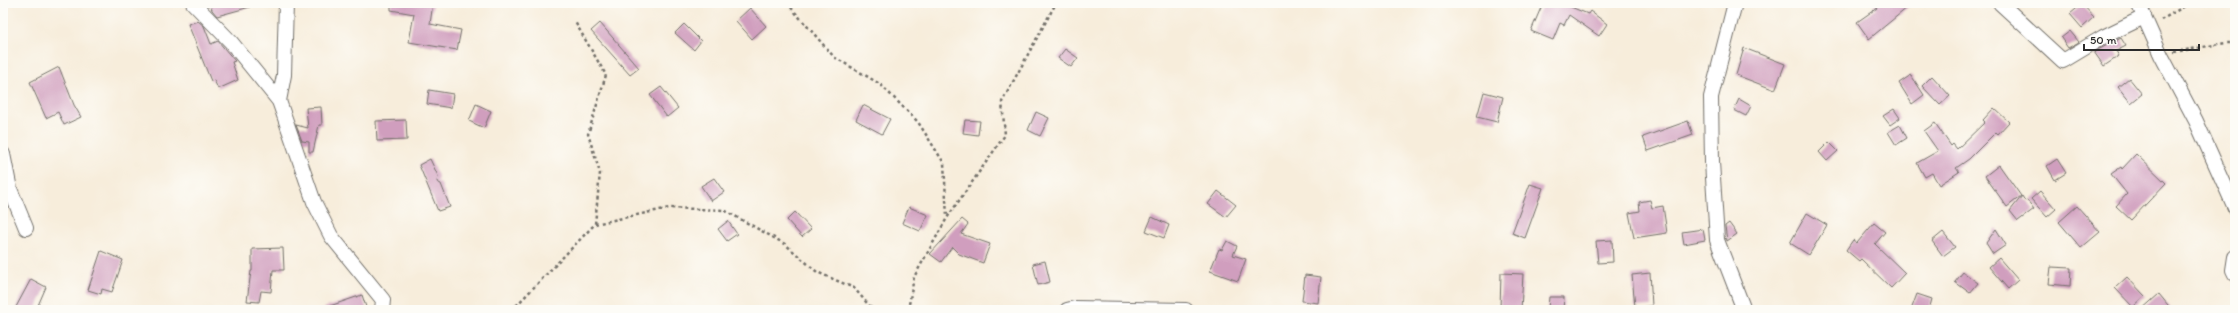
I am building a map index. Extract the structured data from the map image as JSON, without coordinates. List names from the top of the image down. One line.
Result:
{"scale_bar":"50 m"}
